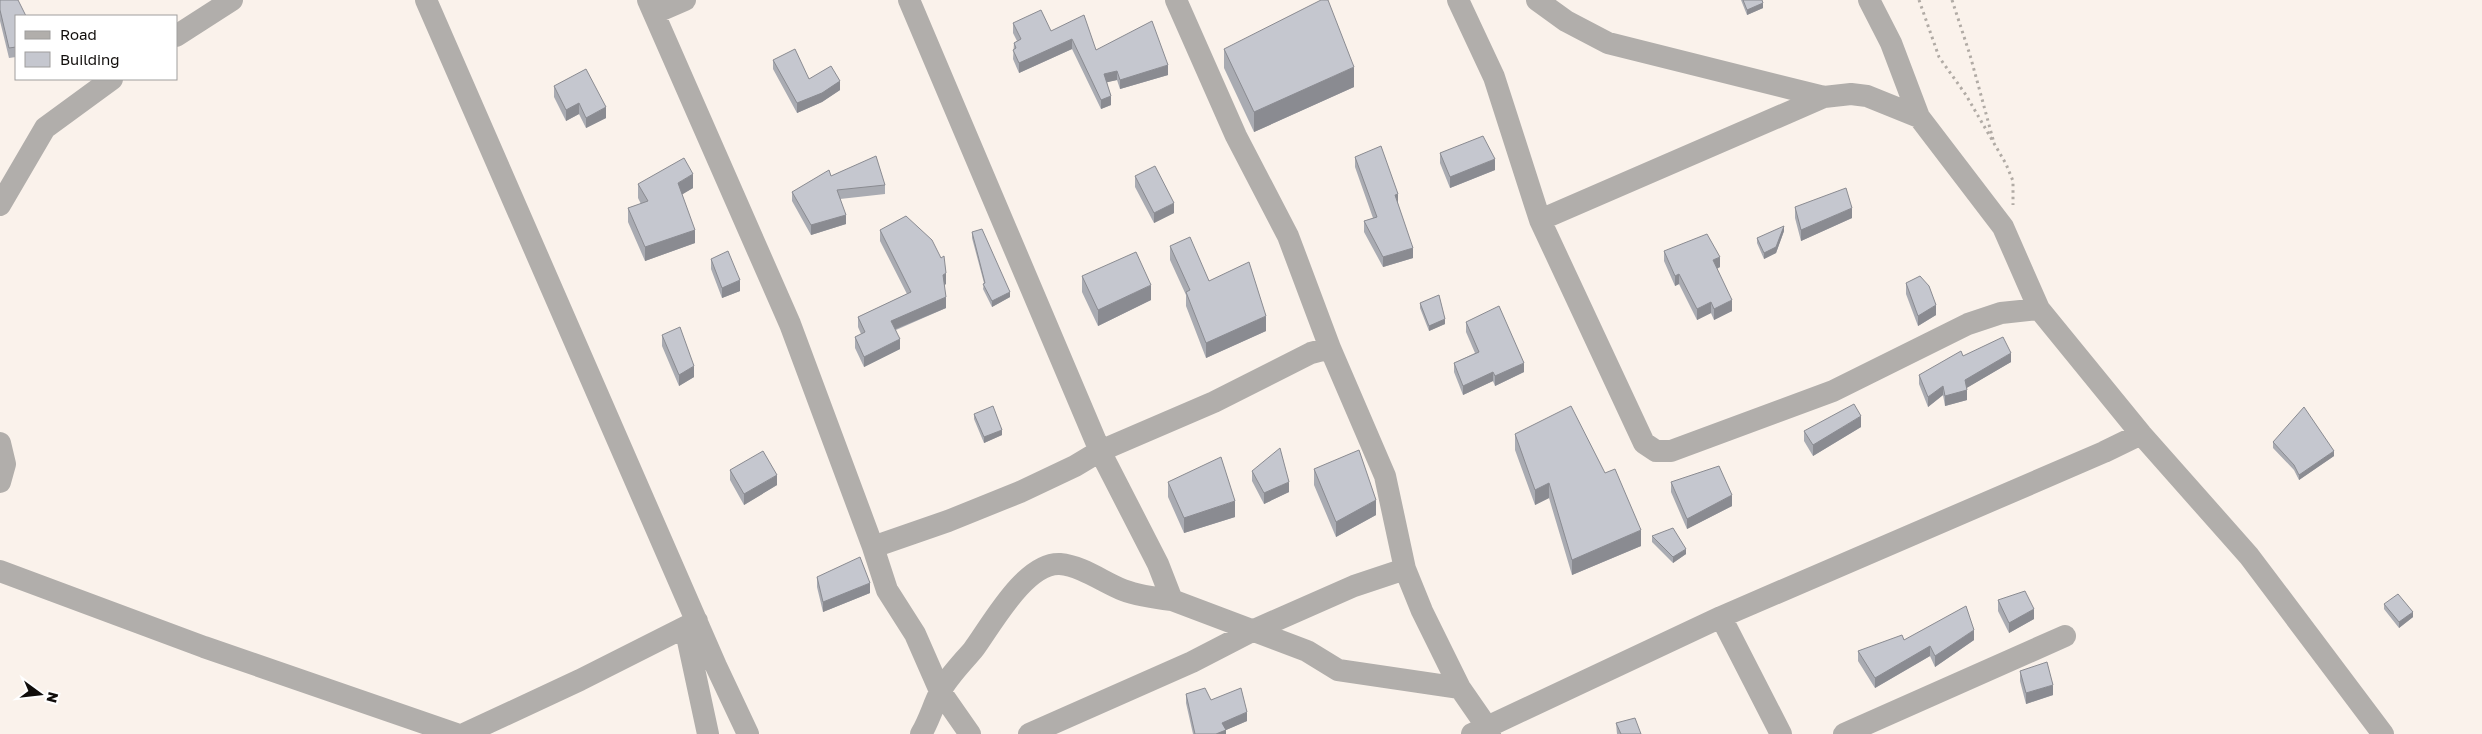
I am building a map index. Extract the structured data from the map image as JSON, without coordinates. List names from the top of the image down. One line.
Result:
{"legend":["Road","Building"],"north":"right"}
